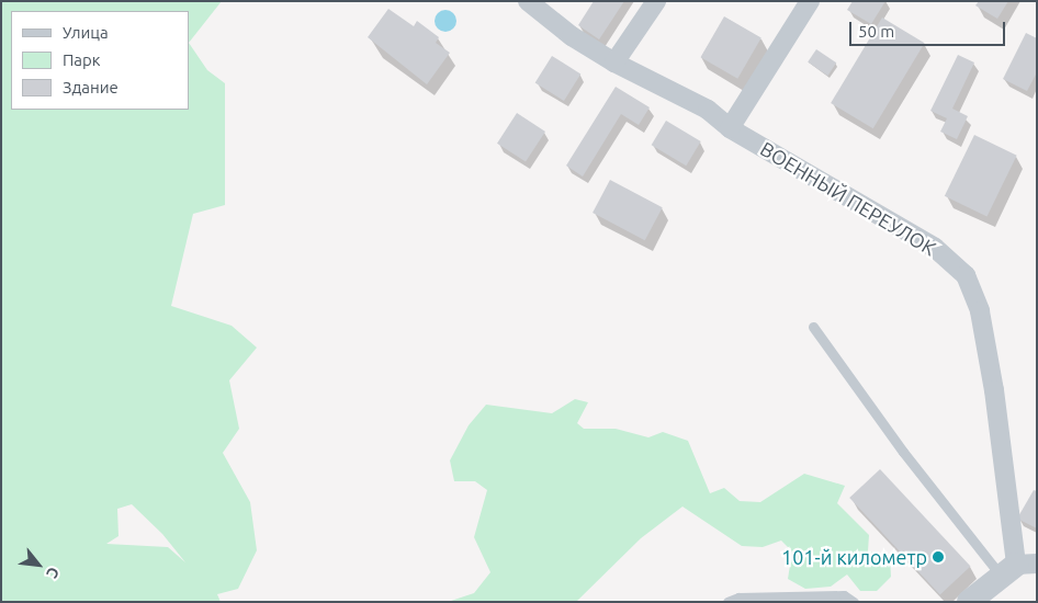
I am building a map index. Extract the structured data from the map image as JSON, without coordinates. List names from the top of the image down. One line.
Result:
{"streets":{"street":["ВОЕННЫЙ ПЕРЕУЛОК"]},"places":["101-й километр"],"legend":["Улица","Парк","Здание"],"scale_bar":"50 m","north":"bottom right"}
